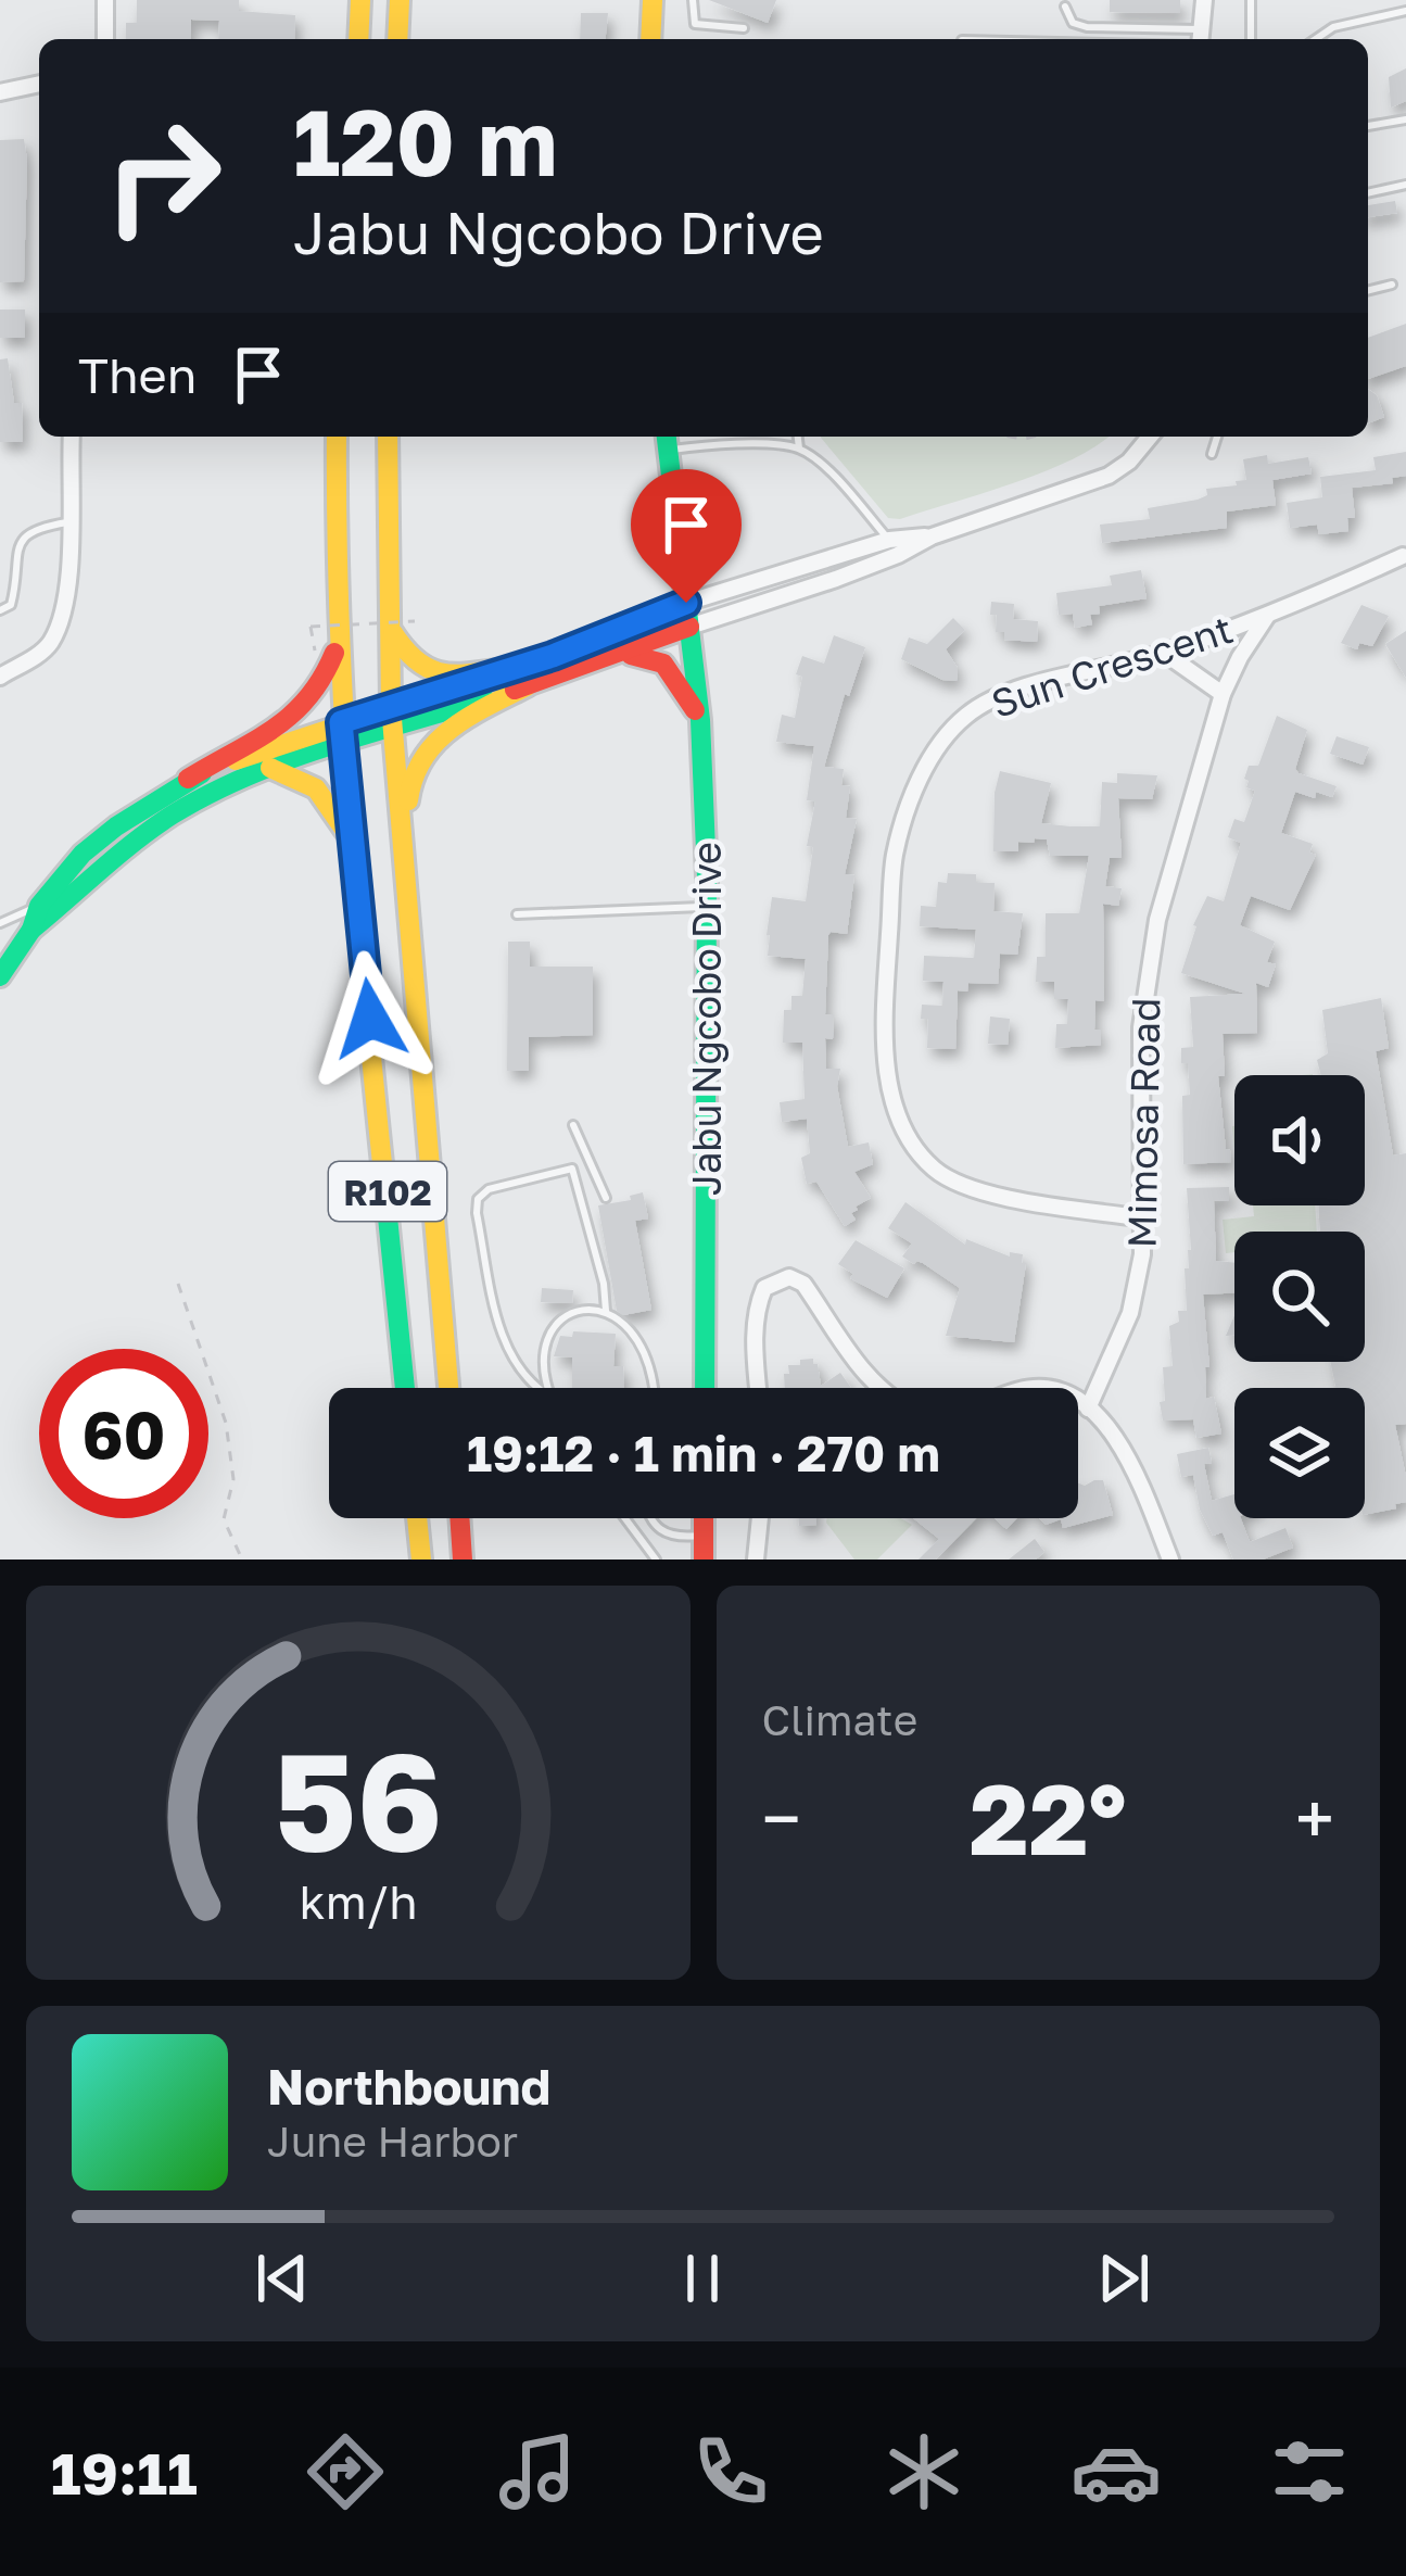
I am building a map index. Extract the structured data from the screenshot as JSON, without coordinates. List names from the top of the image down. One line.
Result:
{"streets":{"main road":["Jabu Ngcobo Drive","R102"],"street":["Sun Crescent","Mimosa Road"]},"crossings":[["Sun Crescent","Mimosa Road"]],"page":{"turn":["120 m","Jabu Ngcobo Drive"],"then":"Then","limit":"60","trip":"19:12 · 1 min · 270 m","tile":"Climate","heat":["−","22°","+"],"song":["Northbound","June Harbor"],"tabs":"19:11","gauge":["56","km/h"]}}
